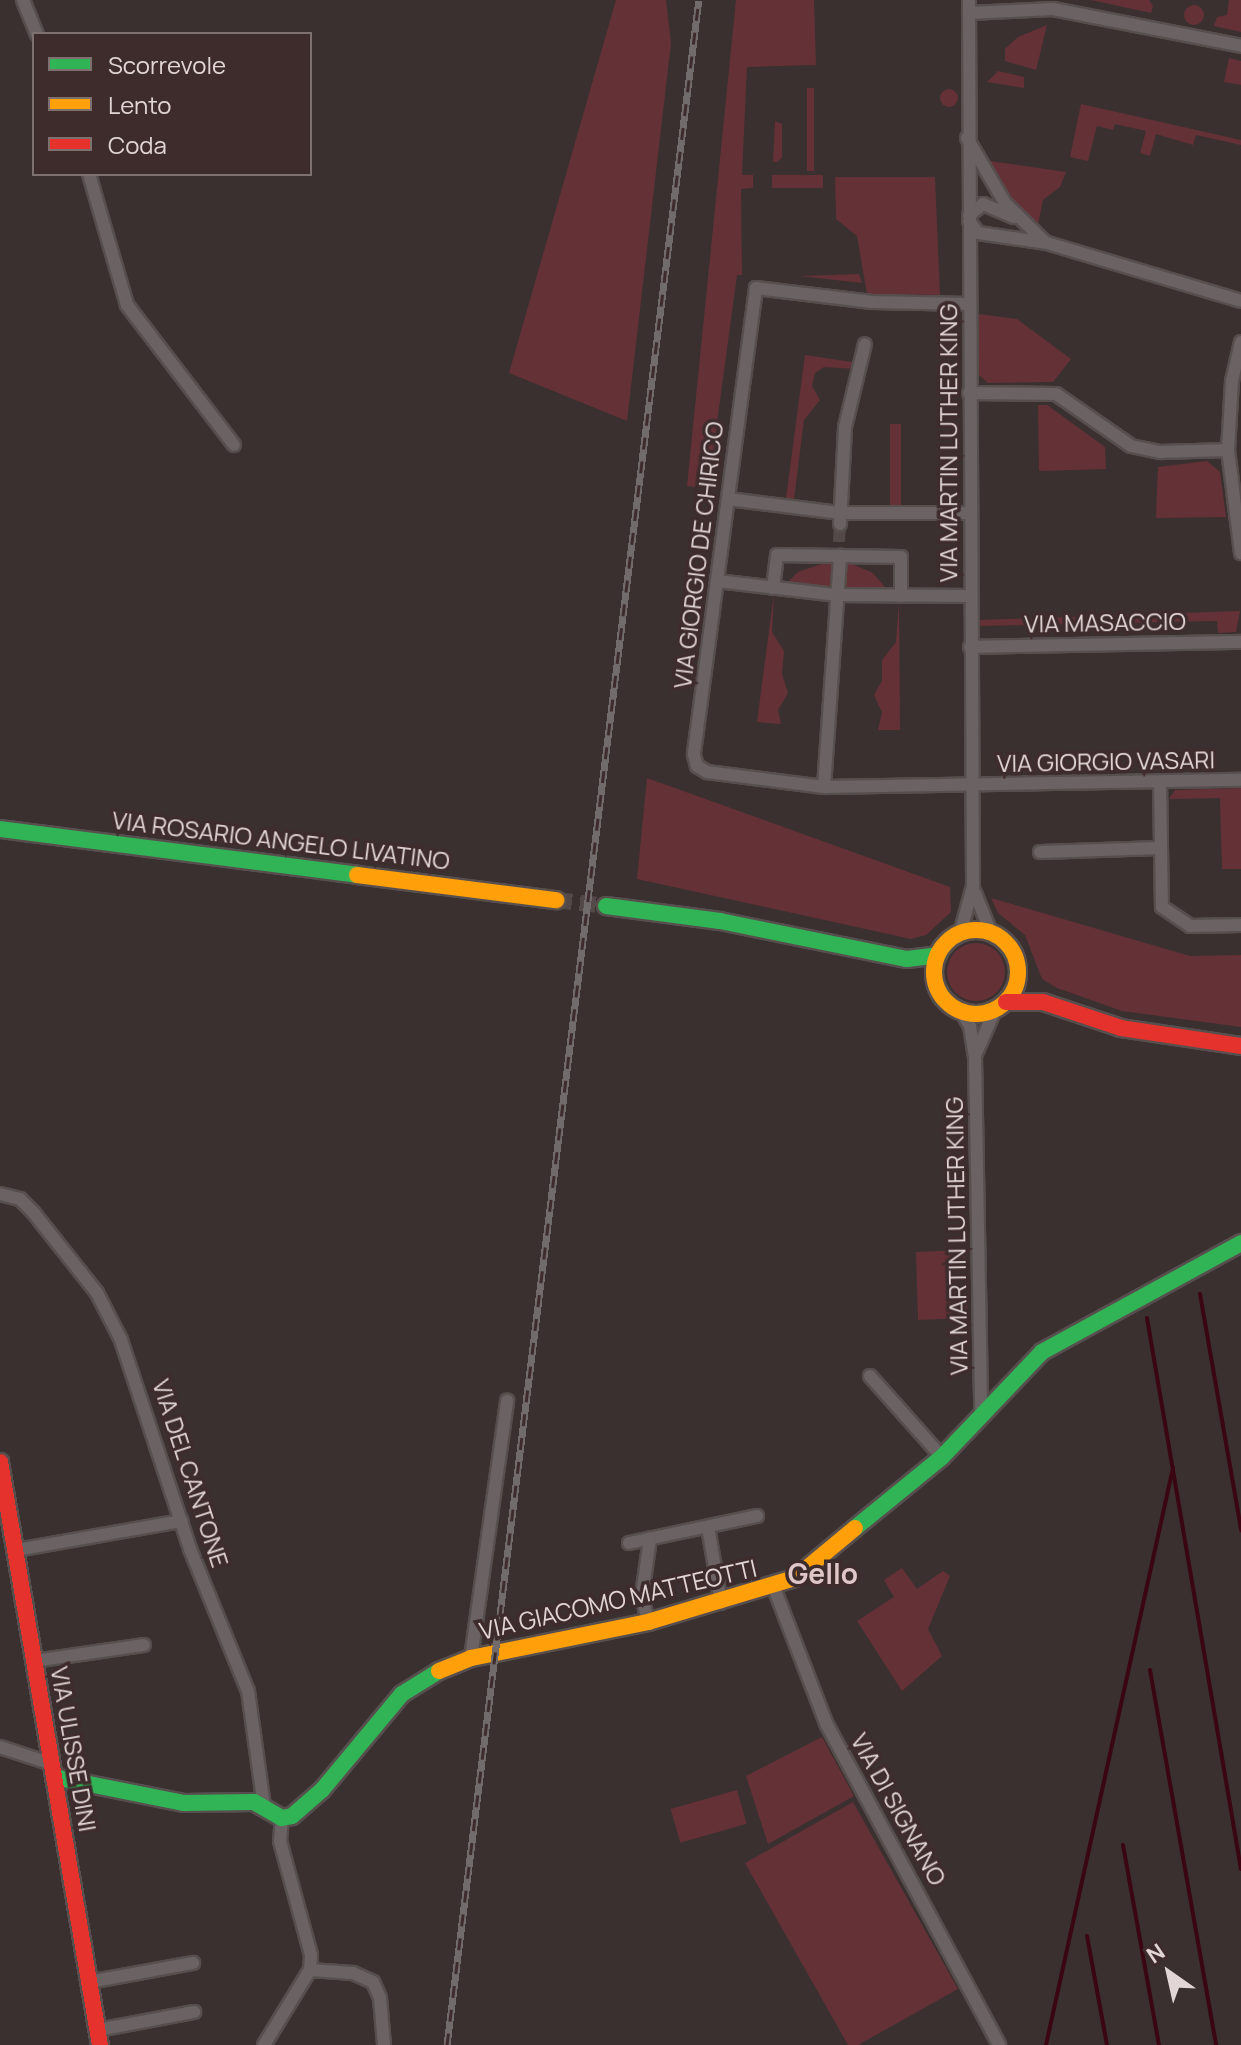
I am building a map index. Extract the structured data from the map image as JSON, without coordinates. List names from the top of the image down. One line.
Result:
{"streets":{"street":["VIA MARTIN LUTHER KING","VIA GIORGIO DE CHIRICO","VIA MASACCIO","VIA GIORGIO VASARI","VIA ROSARIO ANGELO LIVATINO","VIA DEL CANTONE","VIA GIACOMO MATTEOTTI","VIA ULISSE DINI","VIA DI SIGNANO"]},"crossings":[["VIA MARTIN LUTHER KING","VIA GIORGIO DE CHIRICO"],["VIA MARTIN LUTHER KING","VIA MASACCIO"],["VIA MARTIN LUTHER KING","VIA GIORGIO VASARI"],["VIA MARTIN LUTHER KING","VIA GIACOMO MATTEOTTI"],["VIA GIORGIO DE CHIRICO","VIA GIORGIO VASARI"],["VIA GIACOMO MATTEOTTI","VIA DI SIGNANO"]],"districts":["Gello"],"legend":["Scorrevole","Lento","Coda"],"north":"top left"}
